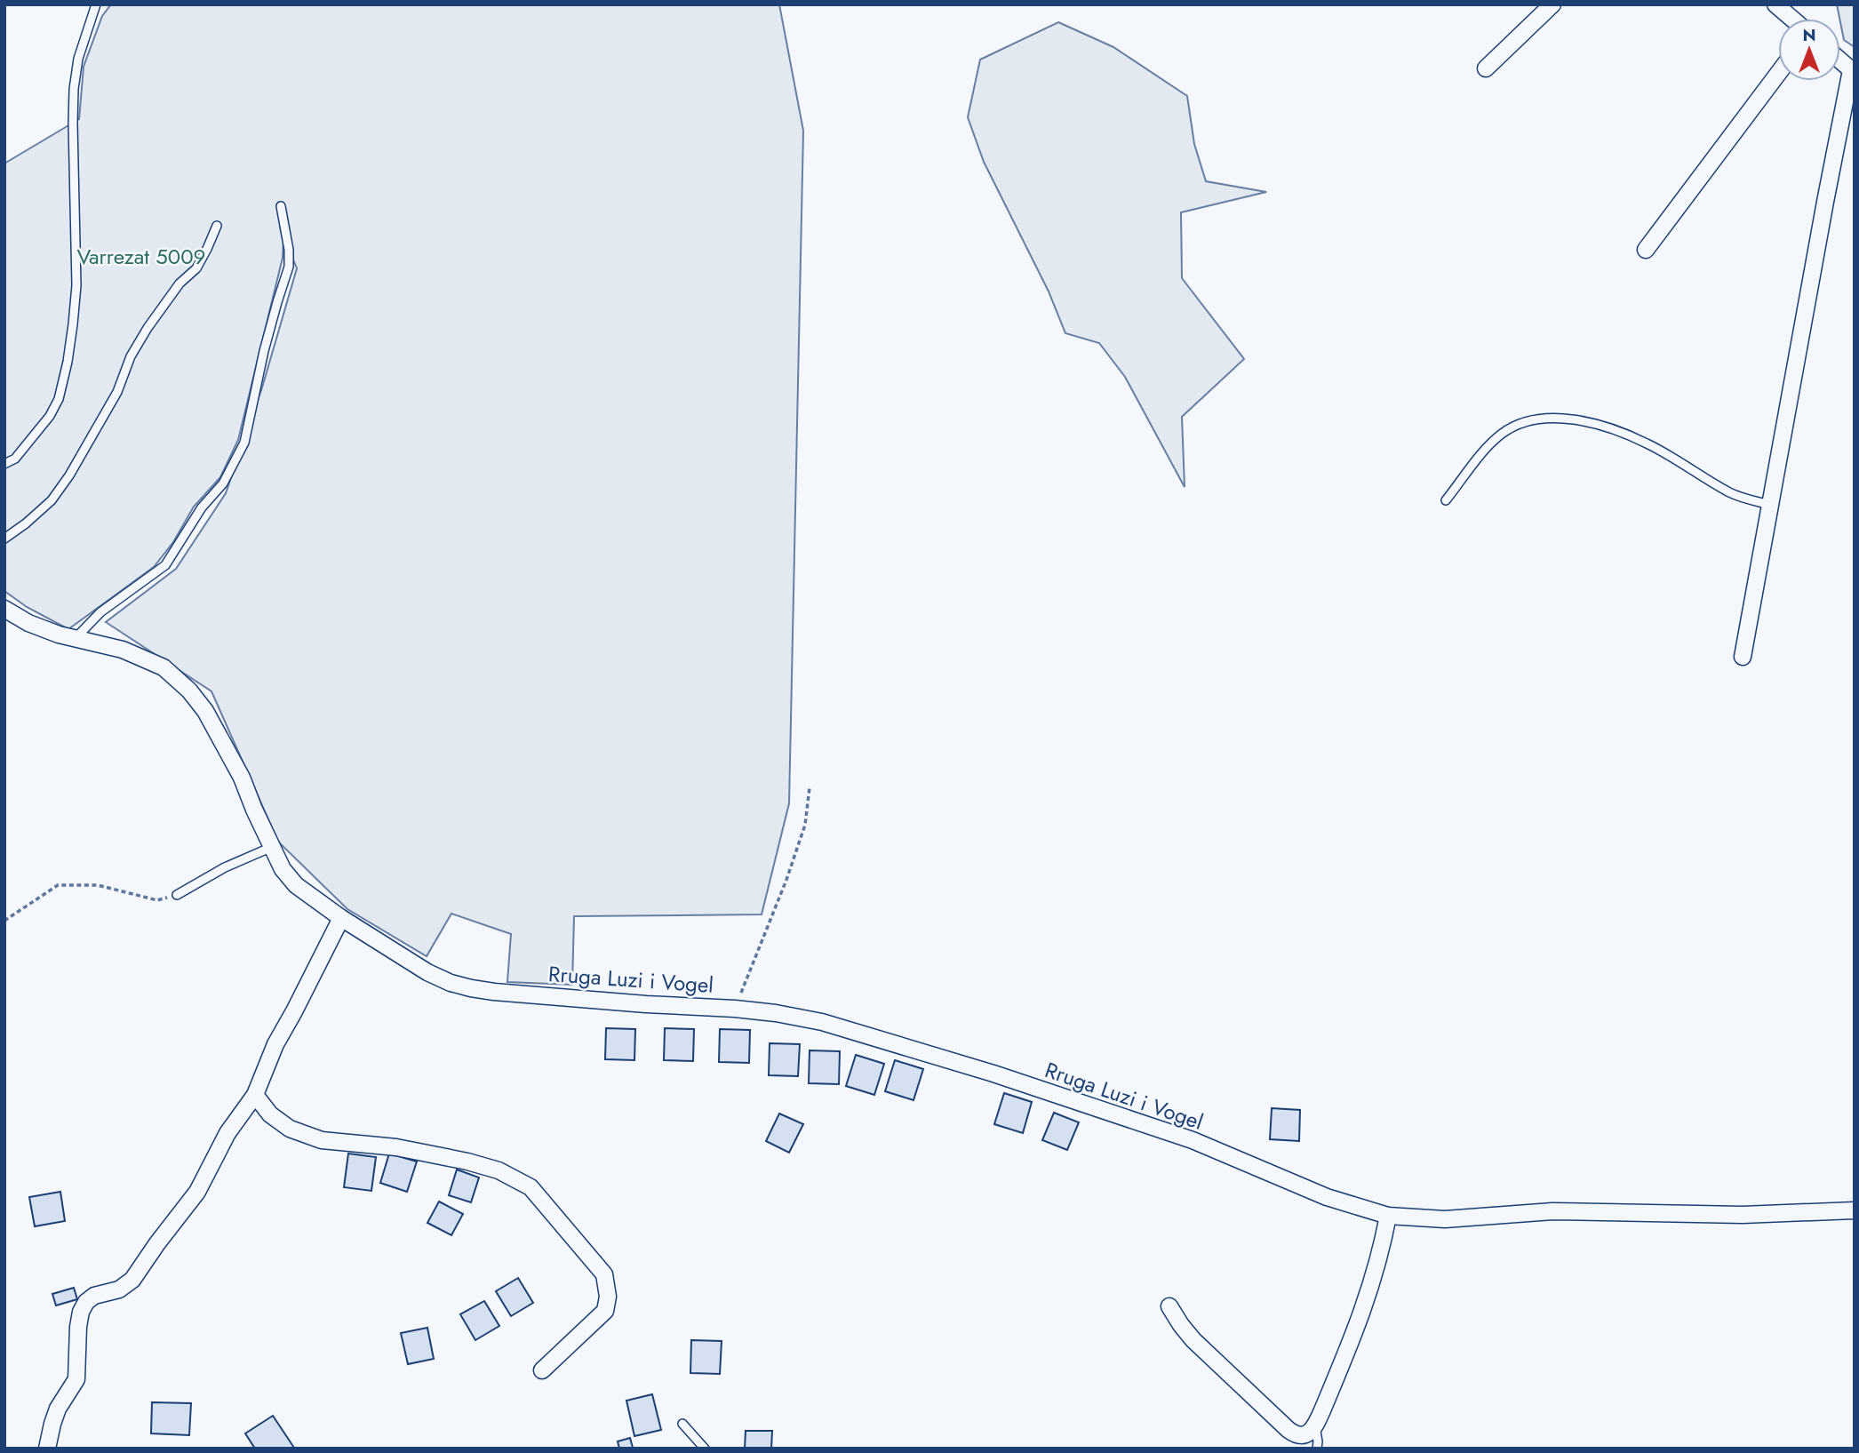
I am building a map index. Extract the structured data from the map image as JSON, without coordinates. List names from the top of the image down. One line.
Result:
{"streets":{"street":["Rruga Luzi i Vogel"]},"parks":["Varrezat 5009"],"north":"top"}
